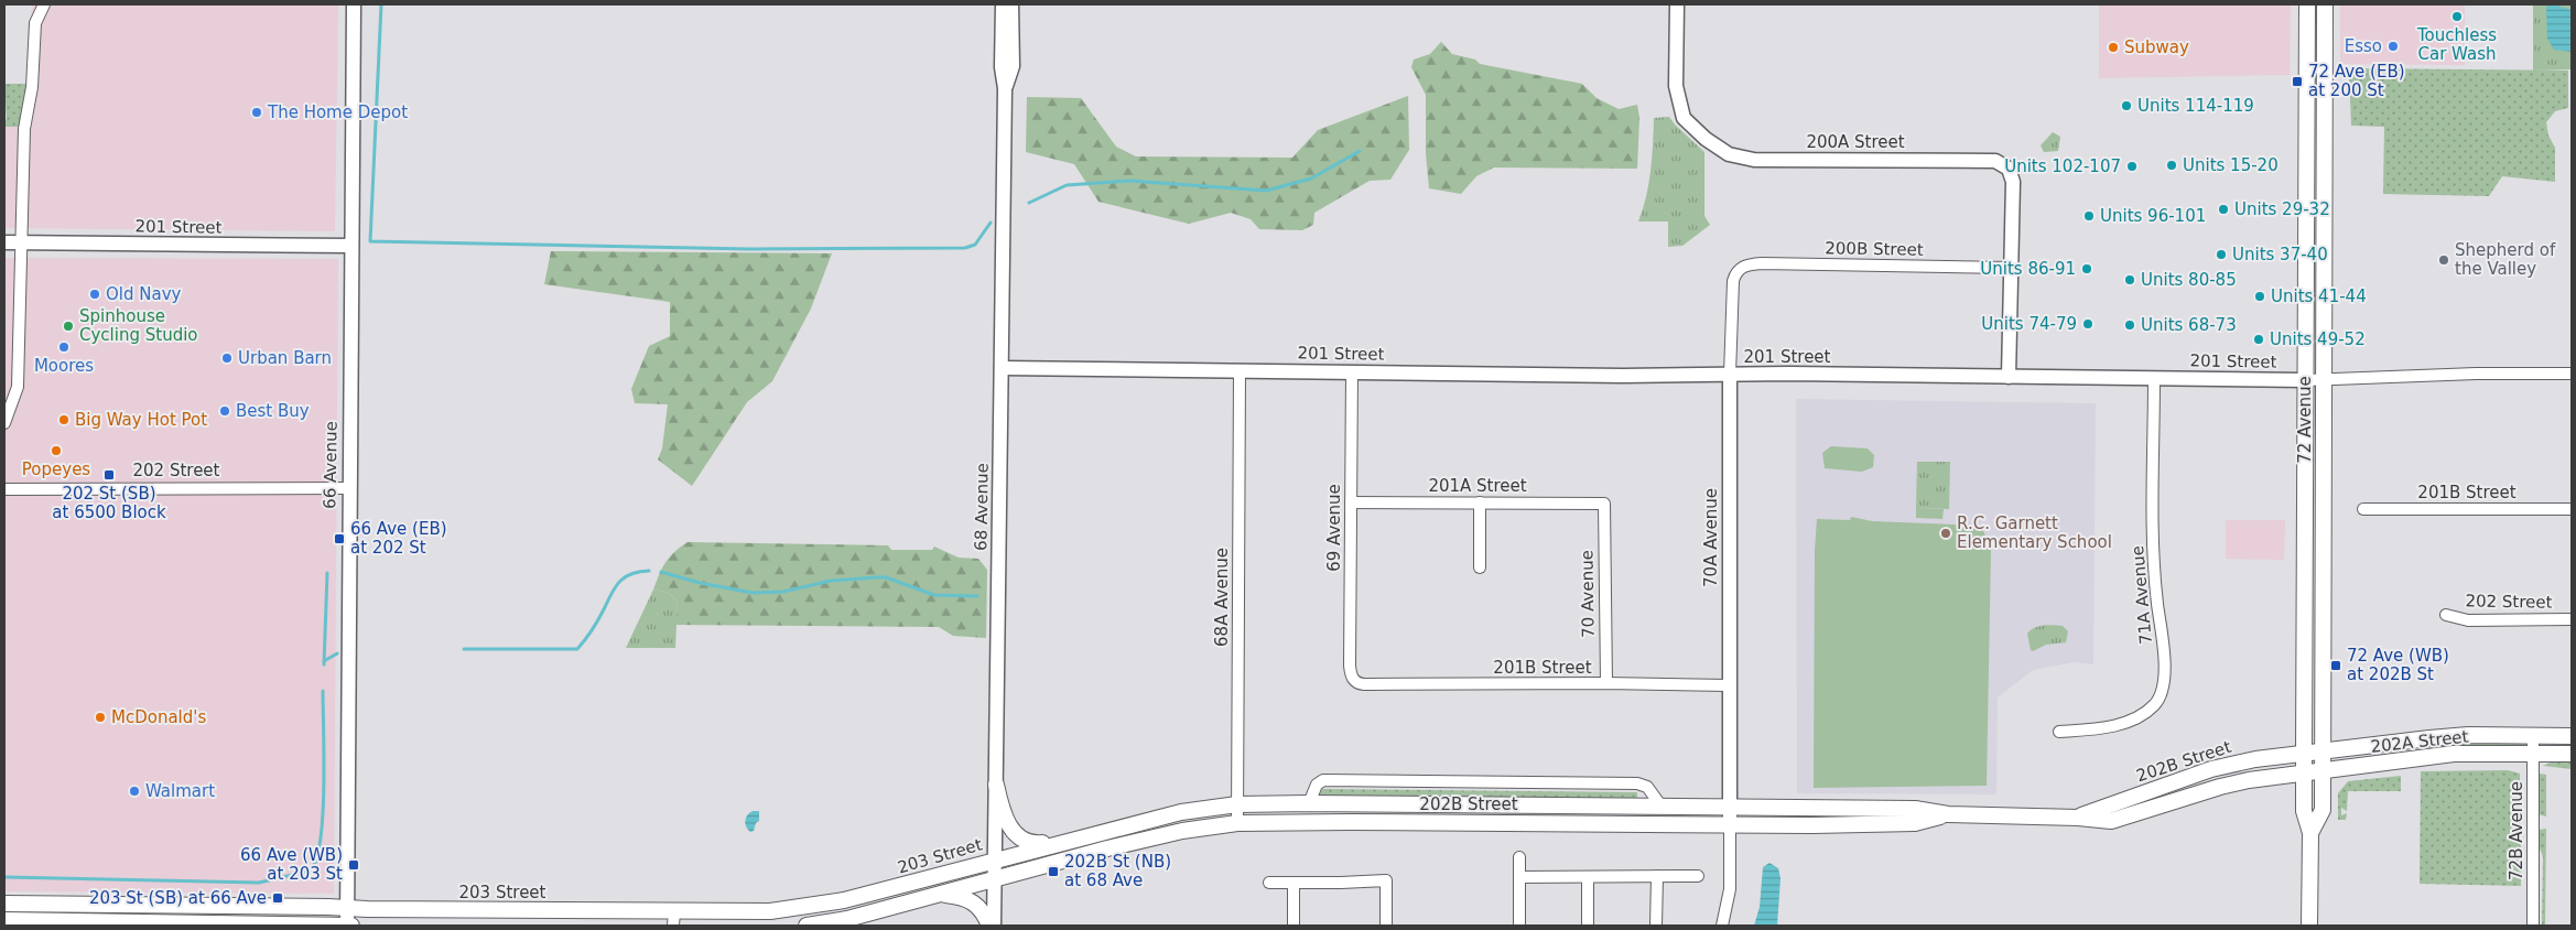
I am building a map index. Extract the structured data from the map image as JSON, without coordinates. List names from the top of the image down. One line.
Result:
{"streets":{"main road":["72 Avenue","202A Street","202B Street","203 Street"],"street":["200A Street","201 Street","200B Street","66 Avenue","202 Street","201A Street","201B Street","68 Avenue","69 Avenue","70A Avenue","70 Avenue","71A Avenue","68A Avenue","72B Avenue"]},"crossings":[["200A Street","200B Street"],["201 Street","72 Avenue"],["201 Street","66 Avenue"],["201 Street","68 Avenue"],["201 Street","69 Avenue"],["201 Street","70A Avenue"],["201 Street","71A Avenue"],["201 Street","68A Avenue"],["200B Street","70A Avenue"],["72 Avenue","202A Street"],["72 Avenue","202B Street"],["66 Avenue","202 Street"],["66 Avenue","203 Street"],["201A Street","69 Avenue"],["201A Street","70 Avenue"],["201B Street","69 Avenue"],["201B Street","70A Avenue"],["201B Street","70 Avenue"],["68 Avenue","202B Street"],["68 Avenue","203 Street"],["70A Avenue","202B Street"],["68A Avenue","202B Street"],["202A Street","202B Street"],["202A Street","72B Avenue"],["202B Street","203 Street"]],"places":{"other":["Touchless Car Wash","Esso","Subway","Units 114-119","The Home Depot","Units 15-20","Units 102-107","Units 29-32","Units 96-101","Units 37-40","Shepherd of the Valley","Units 86-91","Units 80-85","Old Navy","Units 41-44","Units 74-79","Units 68-73","Spinhouse Cycling Studio","Units 49-52","Moores","Urban Barn","Best Buy","Big Way Hot Pot","Popeyes","R.C. Garnett Elementary School","McDonald's","Walmart"],"transit":["72 Ave (EB) at 200 St","202 St (SB) at 6500 Block","66 Ave (EB) at 202 St","72 Ave (WB) at 202B St","66 Ave (WB) at 203 St","202B St (NB) at 68 Ave","203 St (SB) at 66 Ave"]}}
